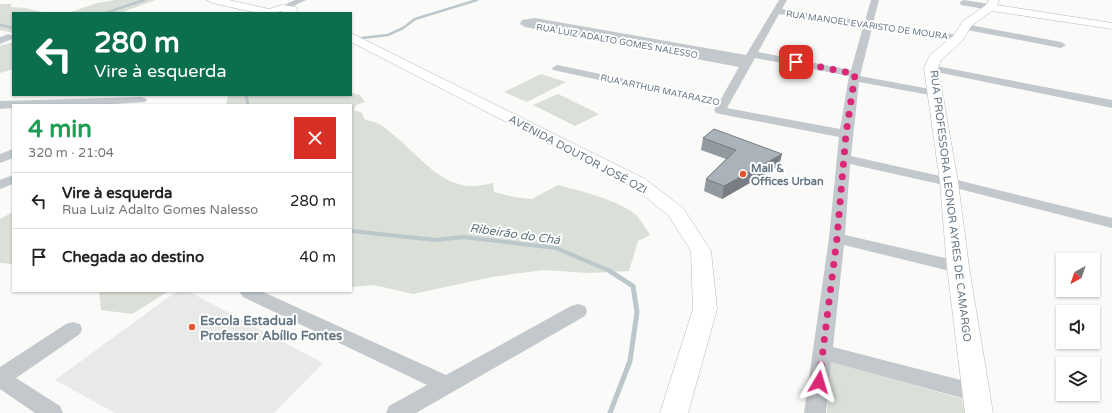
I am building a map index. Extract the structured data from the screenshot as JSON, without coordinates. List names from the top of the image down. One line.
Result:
{"streets":{"main road":["AVENIDA DOUTOR JOSÉ OZI","RUA PROFESSORA LEONOR AYRES DE CAMARGO"],"street":["RUA MANOEL EVARISTO DE MOURA","RUA LUIZ ADALTO GOMES NALESSO","RUA ARTHUR MATARAZZO"]},"crossings":[["RUA MANOEL EVARISTO DE MOURA","RUA PROFESSORA LEONOR AYRES DE CAMARGO"],["RUA LUIZ ADALTO GOMES NALESSO","RUA PROFESSORA LEONOR AYRES DE CAMARGO"]],"water":["Ribeirão do Chá"],"places":["Mall & Offices Urban","Escola Estadual Professor Abílio Fontes"],"north":"bottom left","page":{"turn":["280 m","Vire à esquerda"],"heading":["4 min","320 m · 21:04"],"list":[{"name":"Vire à esquerda","note":"Rua Luiz Adalto Gomes Nalesso","value":"280 m"},{"name":"Chegada ao destino","value":"40 m"}]}}
